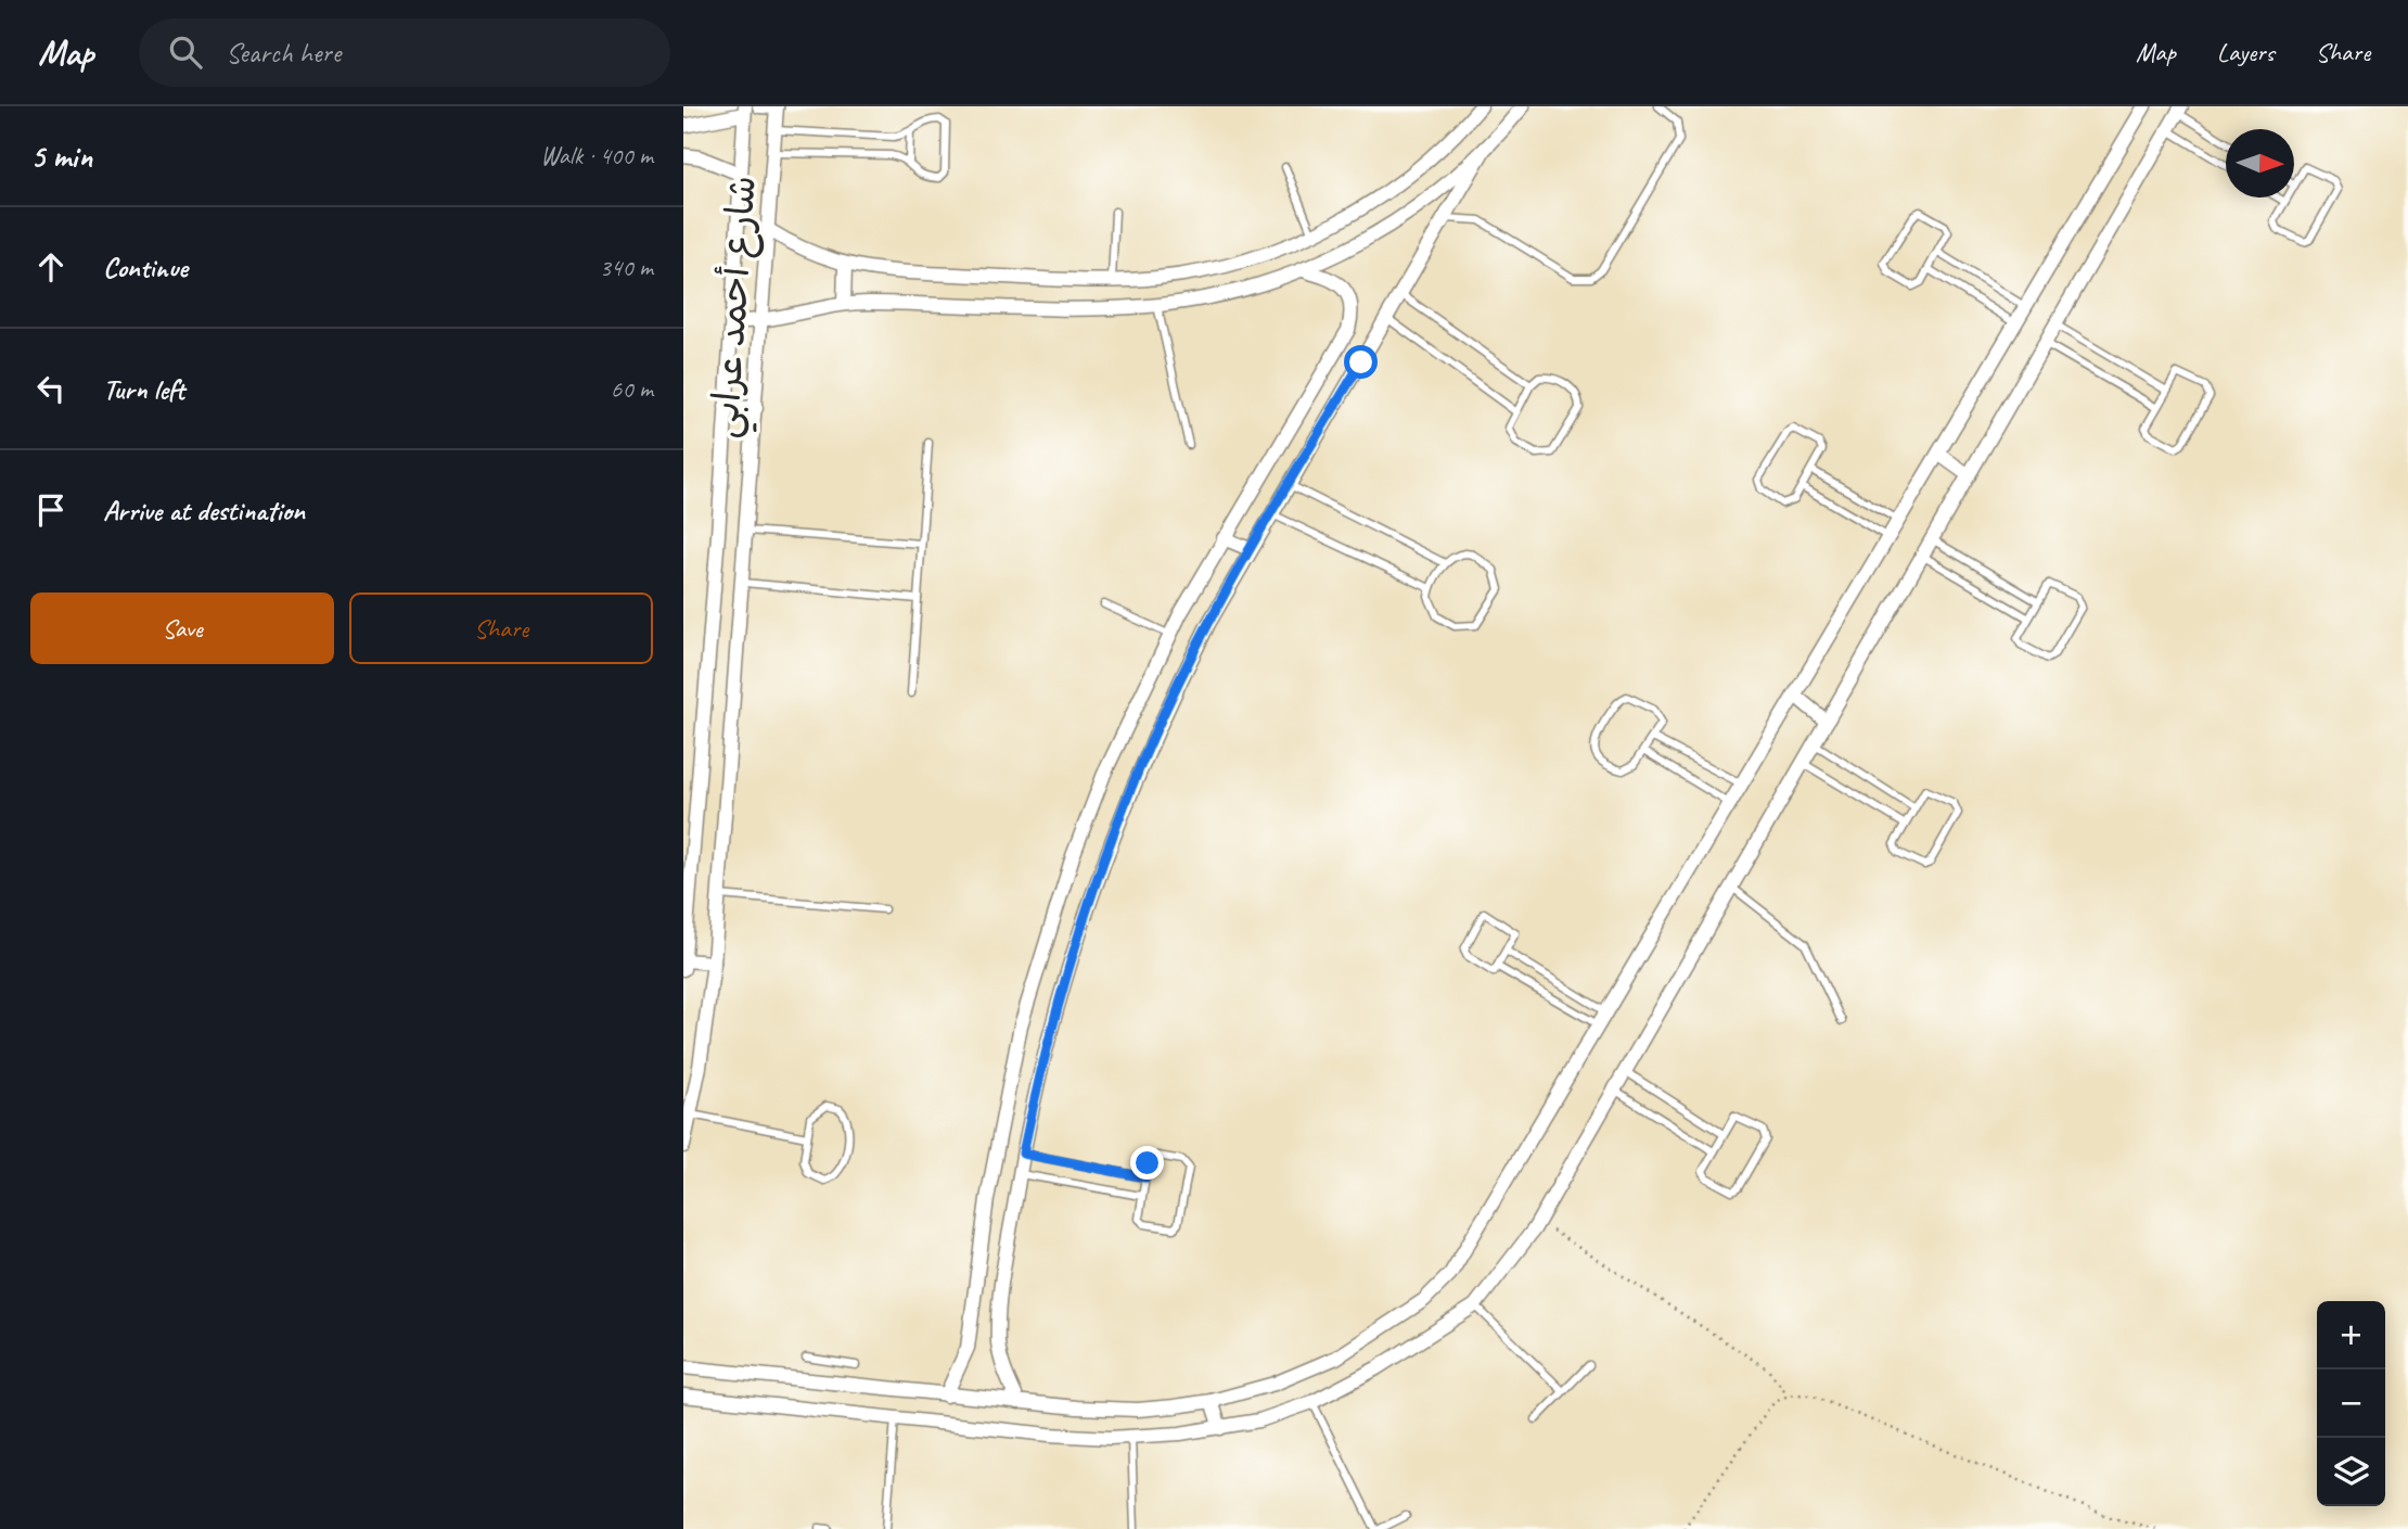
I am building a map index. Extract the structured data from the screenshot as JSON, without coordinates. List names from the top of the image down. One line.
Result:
{"streets":{"street":["شارع أحمد عرابي"]},"north":"right","page":{"header":"Map","search":"Search here","nav":["Map","Layers","Share"],"heading":["5 min","Walk · 400 m"],"list":[["Continue","340 m"],["Turn left","60 m"],"Arrive at destination"],"buttons":["Save","Share"],"map_buttons":["+","−"]}}
